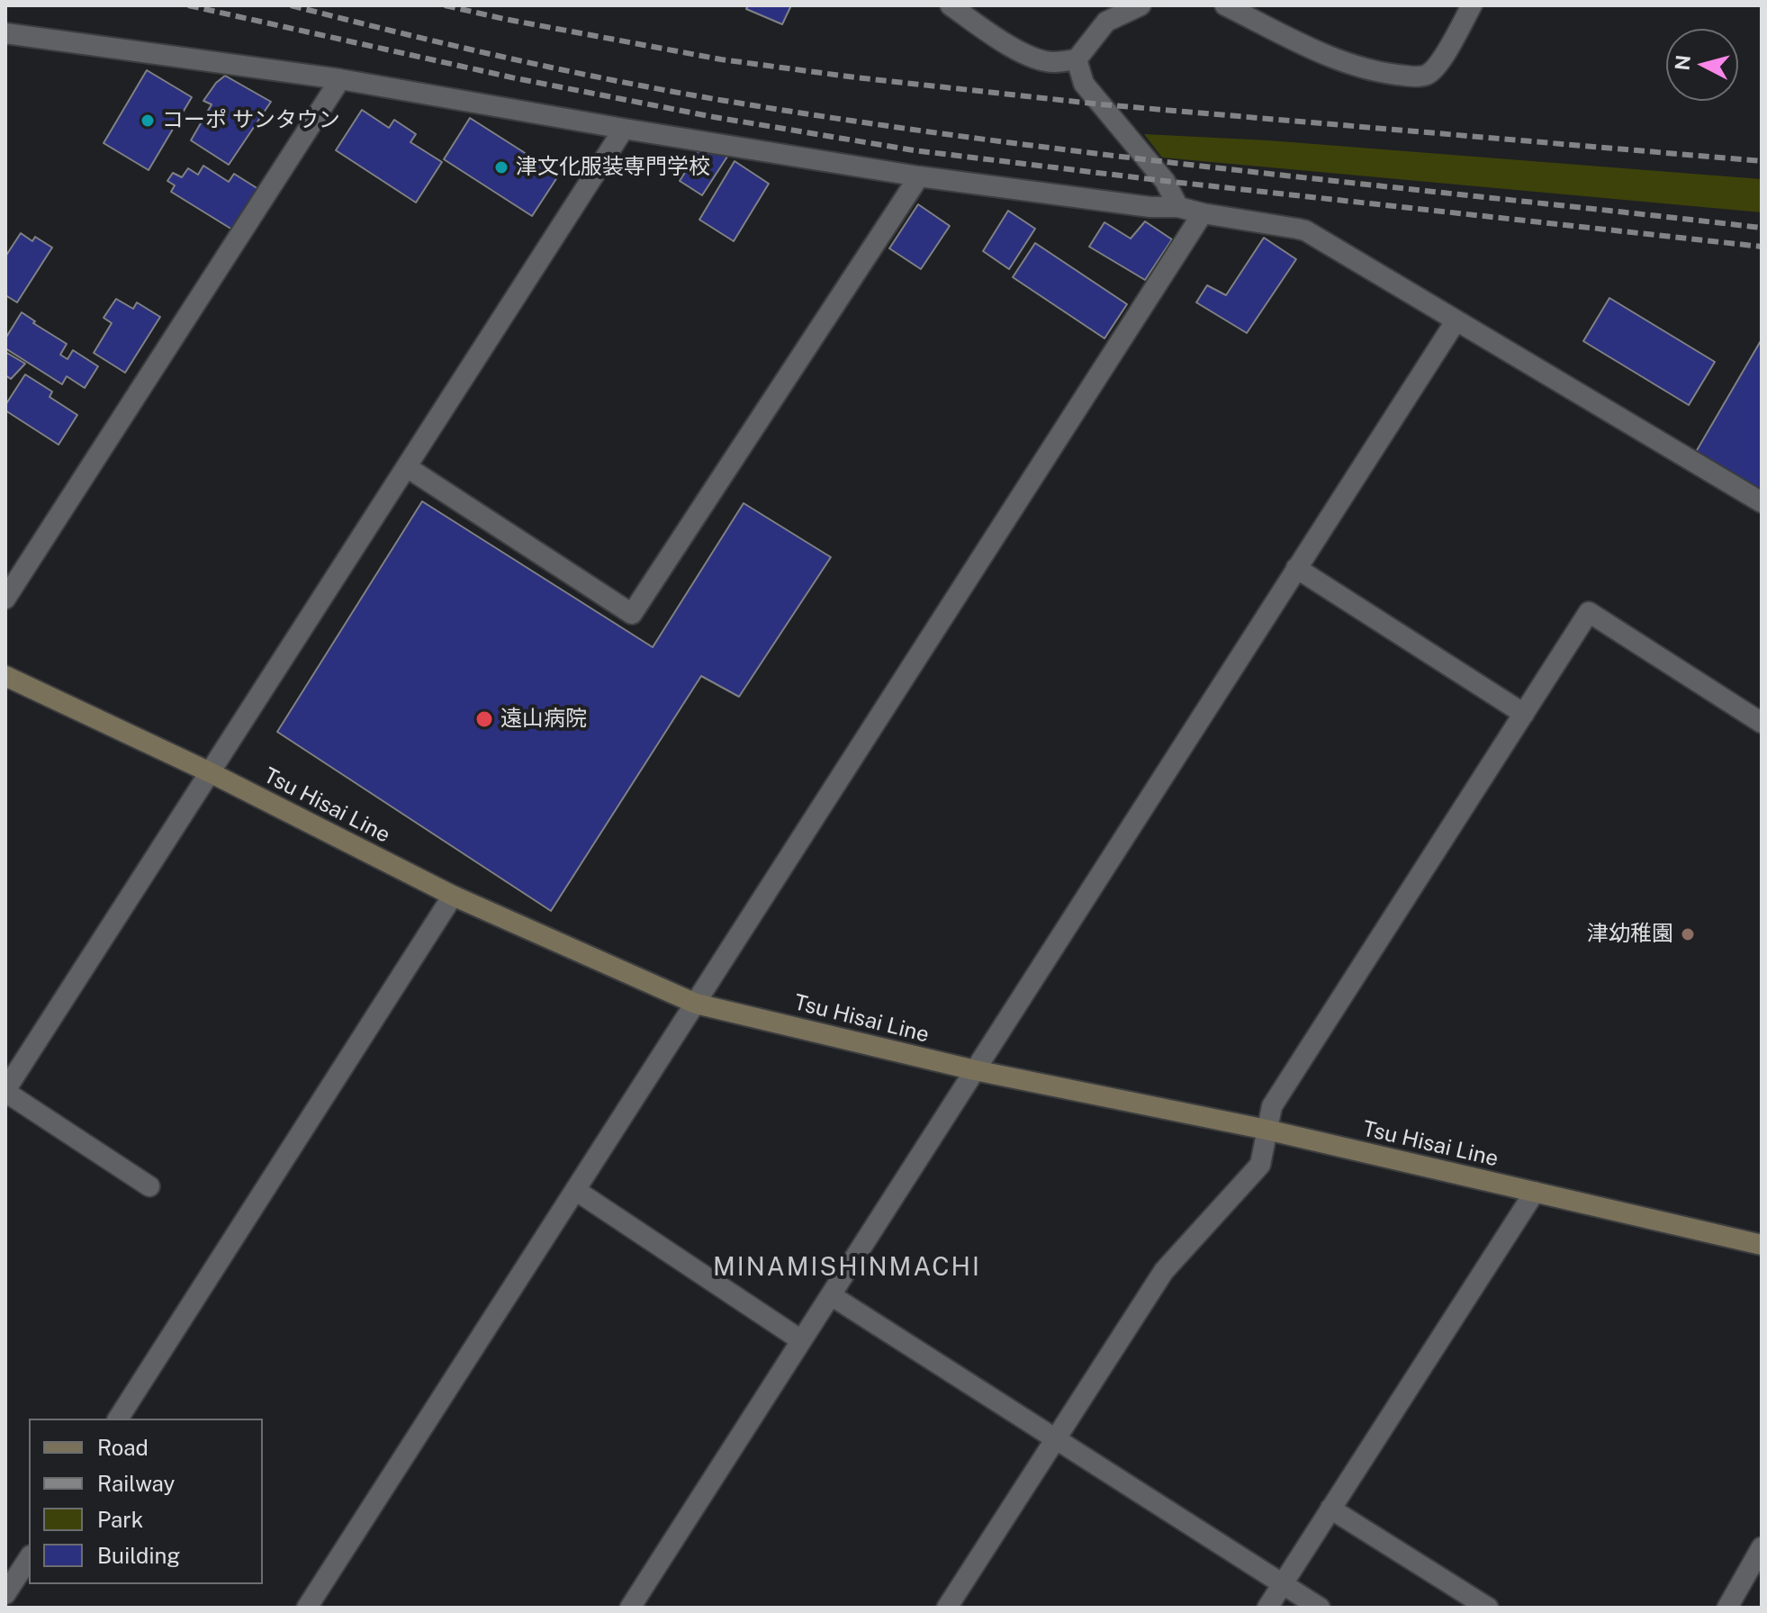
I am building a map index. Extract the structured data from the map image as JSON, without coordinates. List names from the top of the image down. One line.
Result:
{"streets":{"main road":["Tsu Hisai Line"]},"districts":["MINAMISHINMACHI"],"places":["コーポ サンタウン","津文化服装専門学校","遠山病院","津幼稚園"],"legend":["Road","Railway","Park","Building"],"north":"left"}
